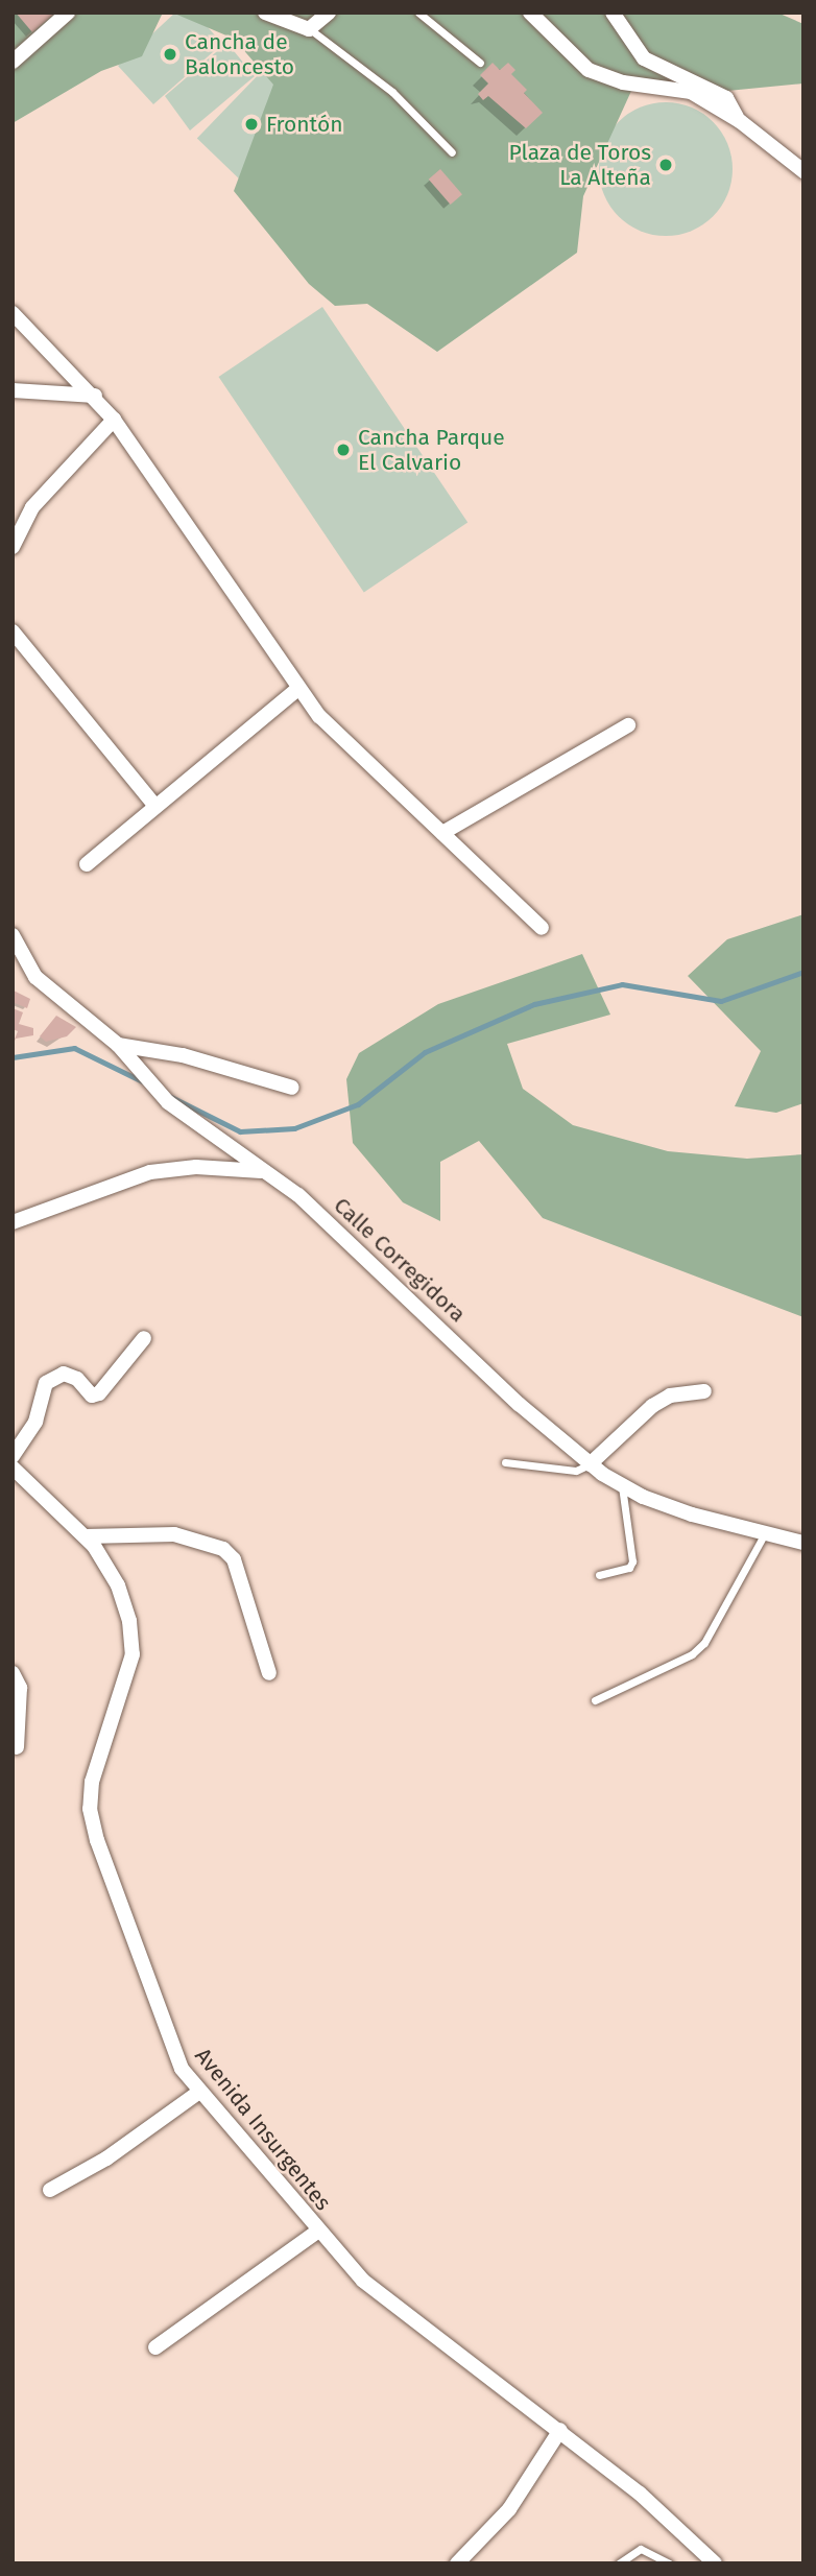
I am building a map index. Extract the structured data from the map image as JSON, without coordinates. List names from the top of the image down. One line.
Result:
{"streets":{"street":["Calle Corregidora","Avenida Insurgentes"]},"places":["Cancha de Baloncesto","Frontón","Plaza de Toros La Alteña","Cancha Parque El Calvario"]}
